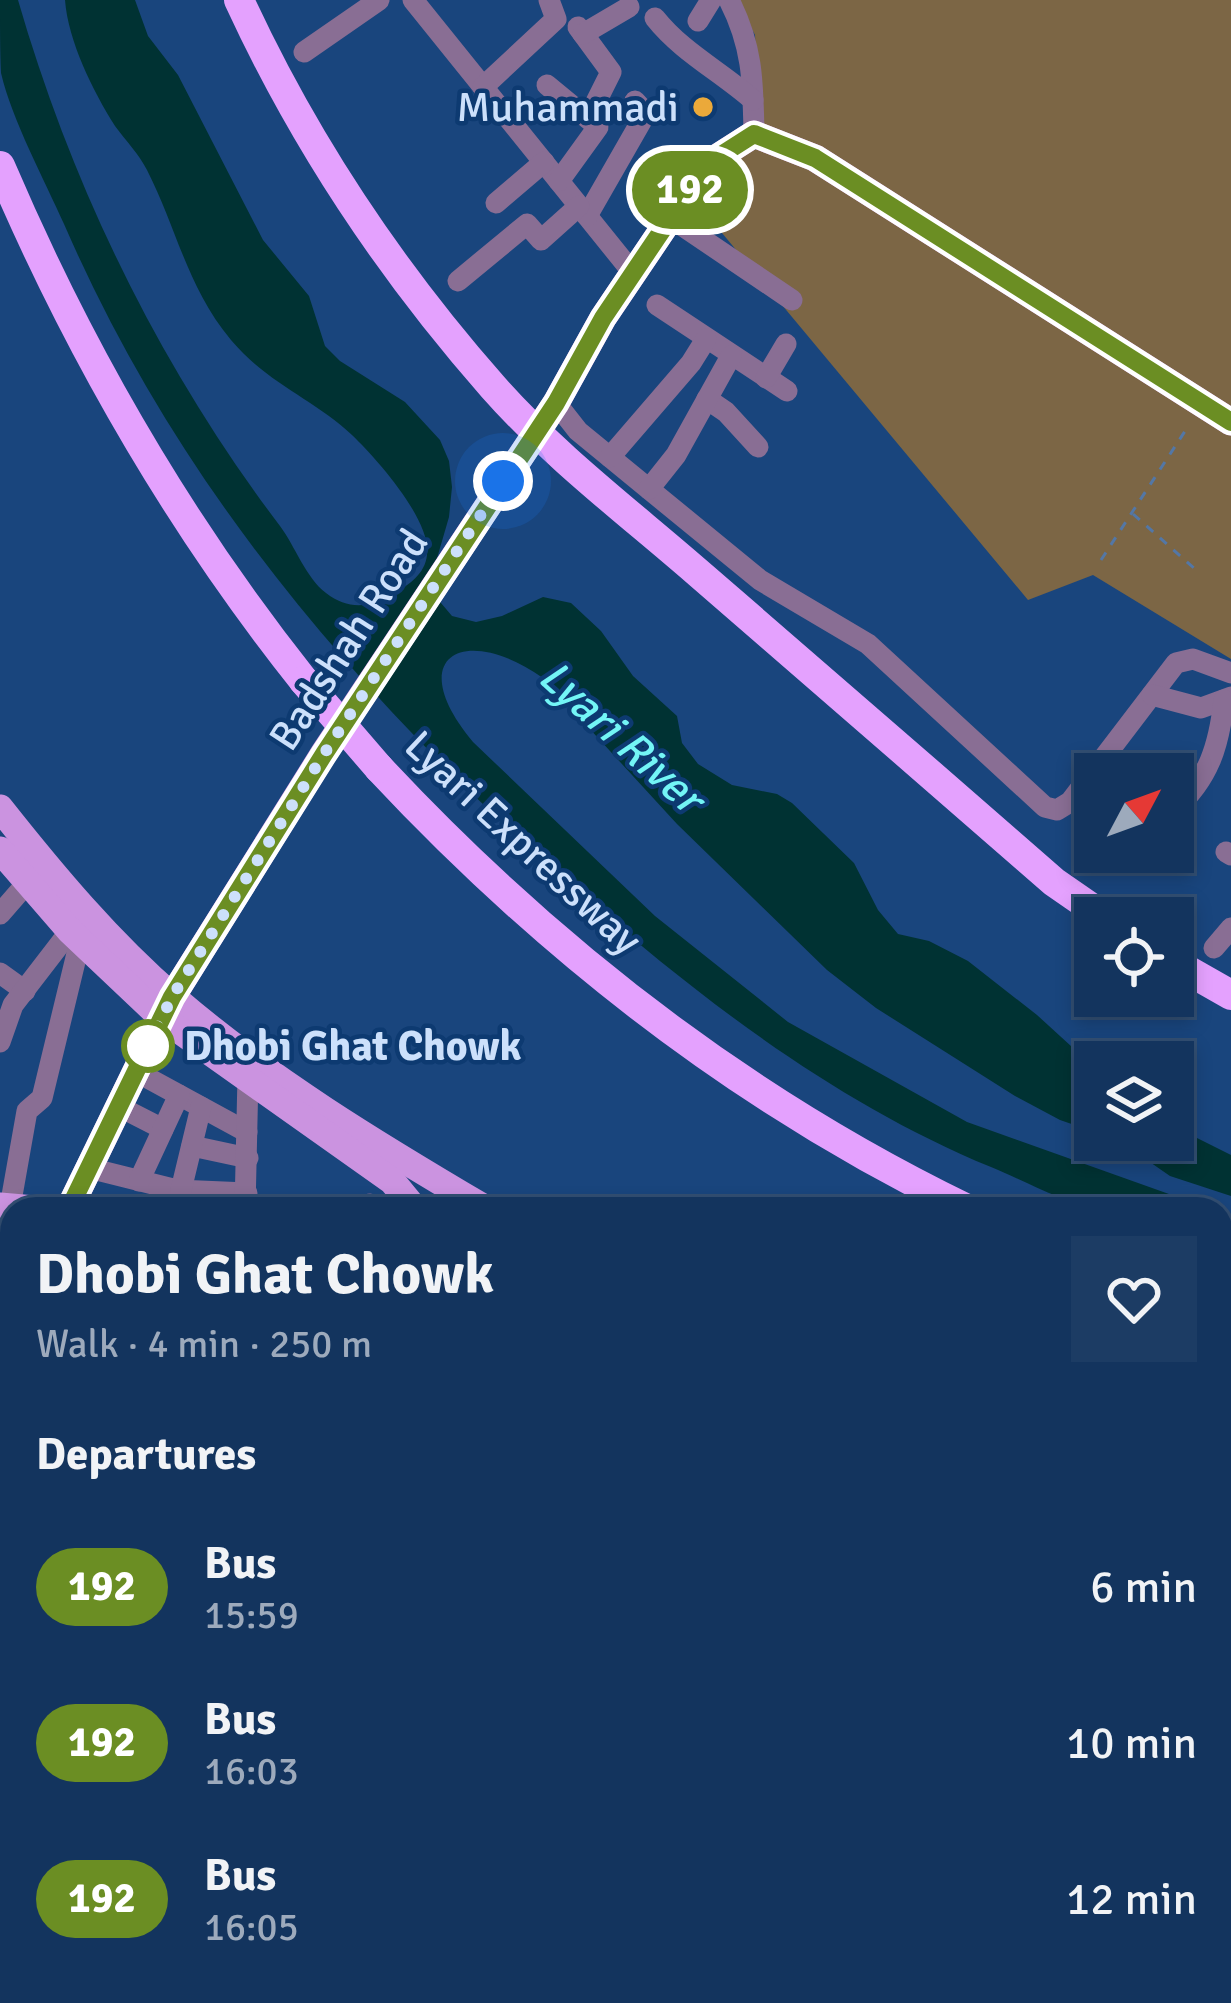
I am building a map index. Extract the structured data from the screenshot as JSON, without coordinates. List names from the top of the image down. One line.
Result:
{"streets":{"highway":["Lyari Expressway"],"main road":["Badshah Road"]},"water":["Lyari River"],"places":["Muhammadi","Dhobi Ghat Chowk"],"lines":["bus line 192"],"north":"top right","page":{"on_map":"192","heading":[["Dhobi Ghat Chowk","Walk · 4 min · 250 m"],"Departures"],"list":[{"mark":"192","name":"Bus","note":"15:59","value":"6 min"},{"mark":"192","name":"Bus","note":"16:03","value":"10 min"},{"mark":"192","name":"Bus","note":"16:05","value":"12 min"}]}}
